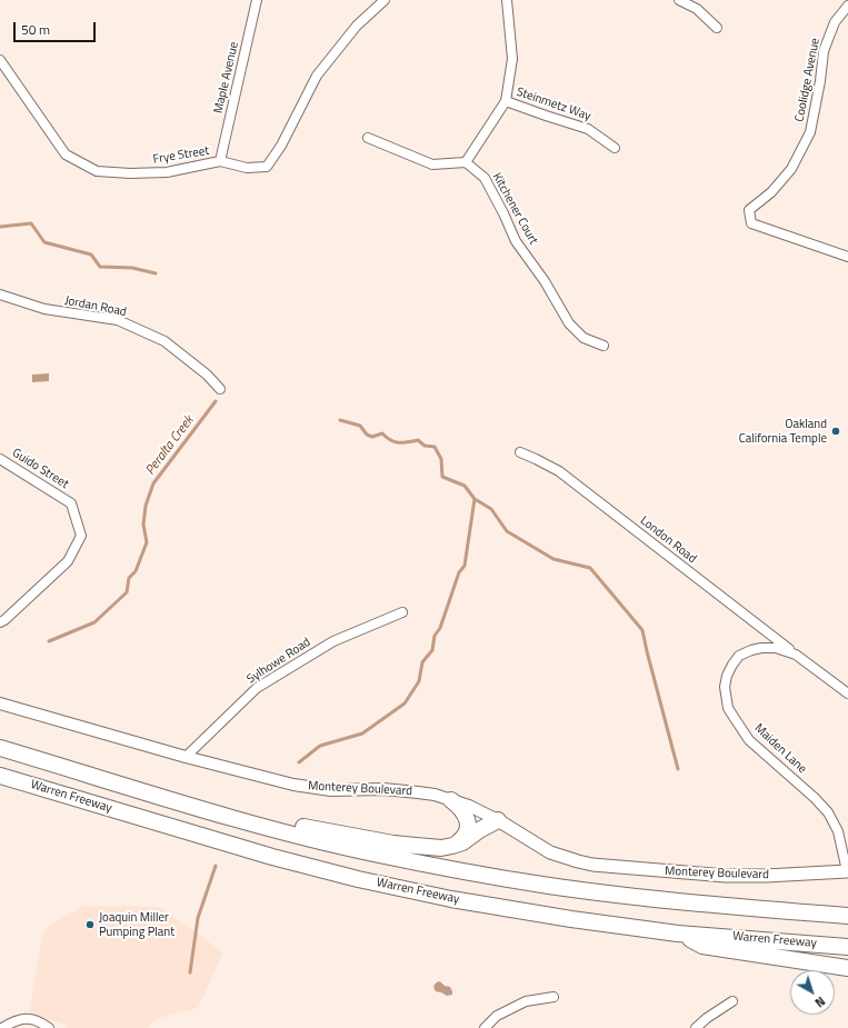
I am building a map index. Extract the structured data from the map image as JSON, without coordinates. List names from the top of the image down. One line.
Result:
{"streets":{"highway":["Warren Freeway"],"main road":["Monterey Boulevard"],"street":["Maple Avenue","Coolidge Avenue","Steinmetz Way","Frye Street","Kitchener Court","Jordan Road","Guido Street","London Road","Sylhowe Road","Maiden Lane"]},"crossings":[["Maple Avenue","Frye Street"],["London Road","Maiden Lane"],["Sylhowe Road","Monterey Boulevard"],["Maiden Lane","Monterey Boulevard"]],"water":["Peralta Creek"],"places":["Oakland California Temple","Joaquin Miller Pumping Plant"],"scale_bar":"50 m","north":"bottom right"}
